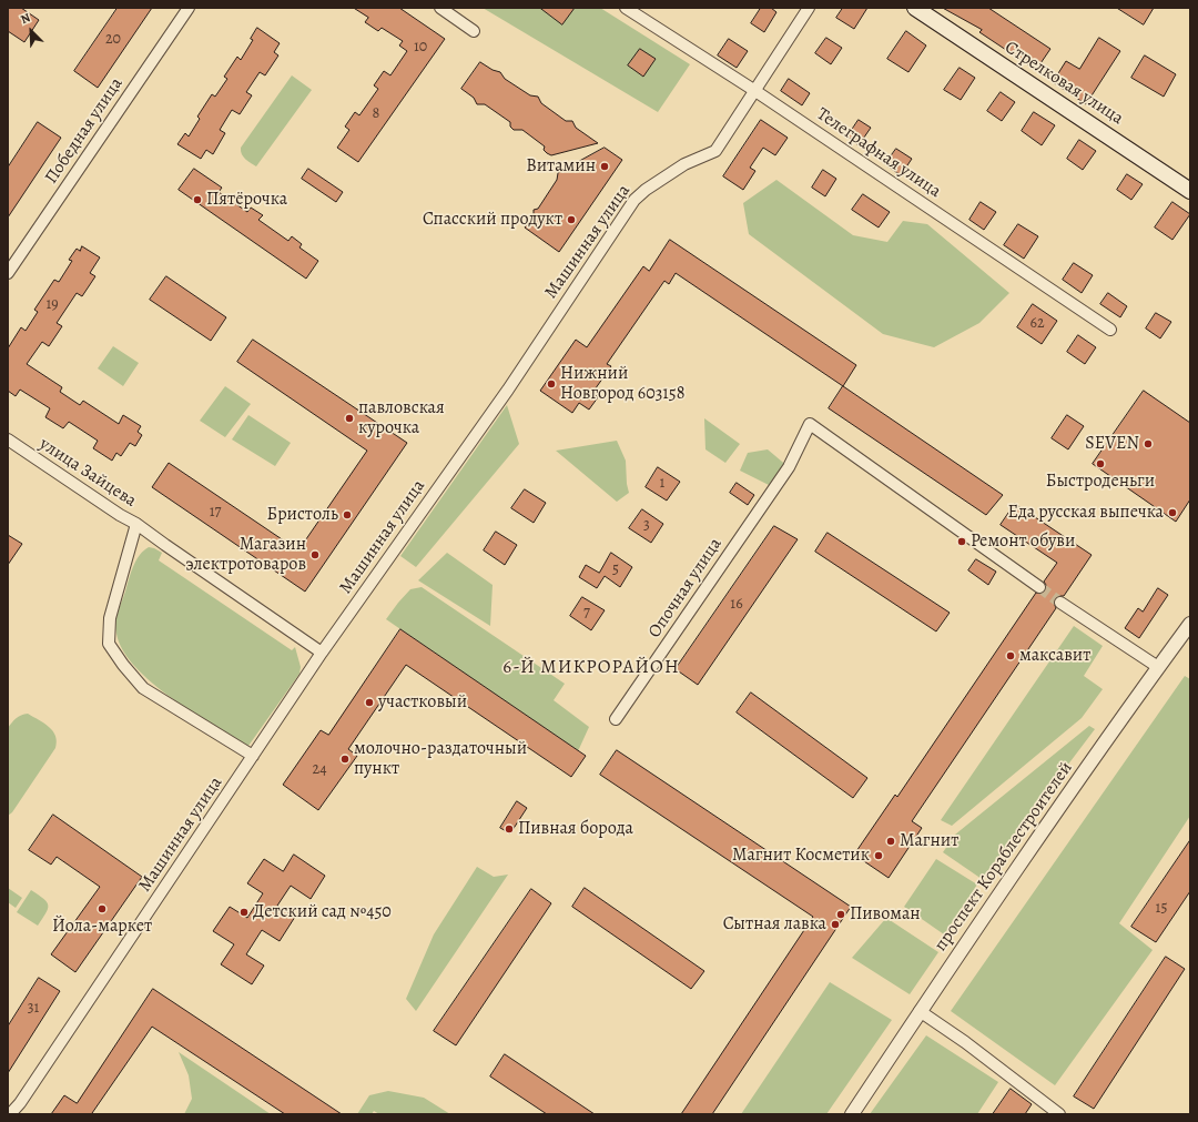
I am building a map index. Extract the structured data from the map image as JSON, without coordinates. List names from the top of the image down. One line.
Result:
{"streets":{"main road":["Стрелковая улица"],"street":["Победная улица","Телеграфная улица","Машинная улица","улица Зайцева","Опочная улица","проспект Кораблестроителей"]},"crossings":[["Телеграфная улица","Машинная улица"],["Машинная улица","улица Зайцева"]],"districts":["6-Й МИКРОРАЙОН"],"places":["Витамин","Пятёрочка","Спасский продукт","Нижний Новгород 603158","павловская курочка","SEVEN","Быстроденьги","Еда русская выпечка","Бристоль","Ремонт обуви","Магазин электротоваров","максавит","участковый","молочно-раздаточный пункт","Пивная борода","Магнит","Магнит Косметик","Йола-маркет","Детский сад №450","Пивоман","Сытная лавка"],"house_numbers":["20","10","8","19","62","1","17","3","5","16","7","24","15","31"],"north":"top left"}
